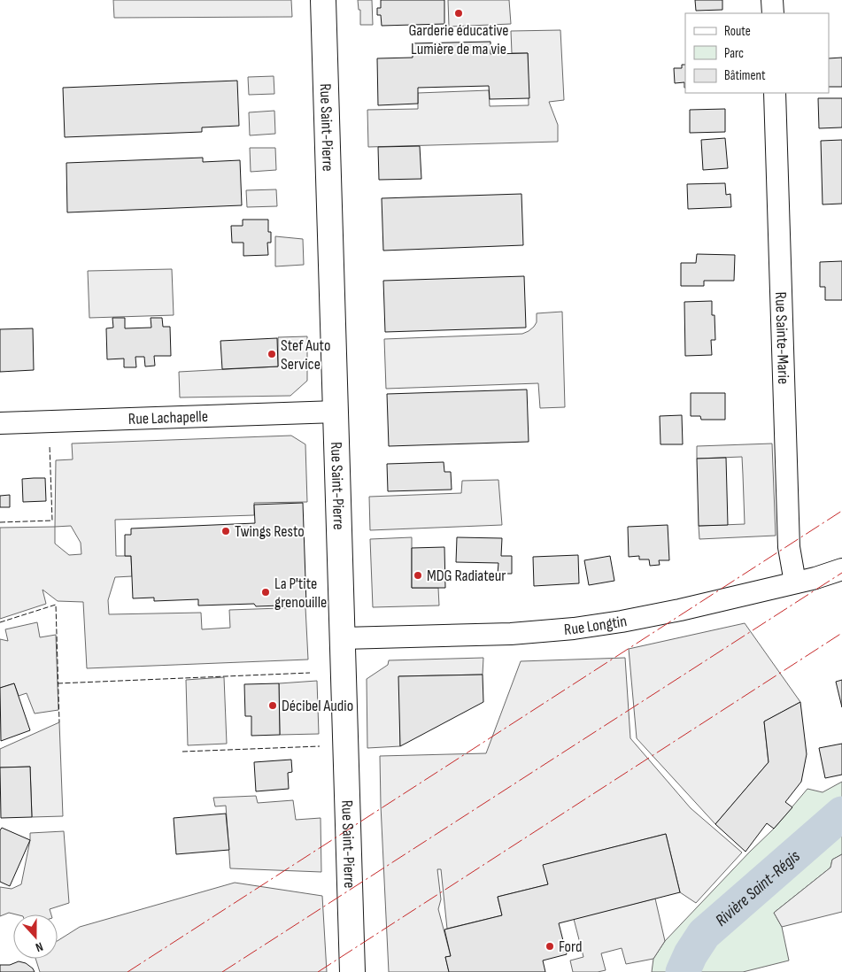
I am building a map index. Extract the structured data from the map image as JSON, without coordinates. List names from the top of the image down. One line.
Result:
{"streets":{"main road":["Rue Saint-Pierre"],"street":["Rue Sainte-Marie","Rue Lachapelle","Rue Longtin"]},"crossings":[["Rue Saint-Pierre","Rue Lachapelle"],["Rue Saint-Pierre","Rue Longtin"],["Rue Sainte-Marie","Rue Longtin"]],"water":["Rivière Saint-Régis"],"places":["Garderie éducative Lumière de ma vie","Stef Auto Service","Twings Resto","MDG Radiateur","La P'tite grenouille","Décibel Audio","Ford"],"legend":["Route","Parc","Bâtiment"],"north":"bottom"}
